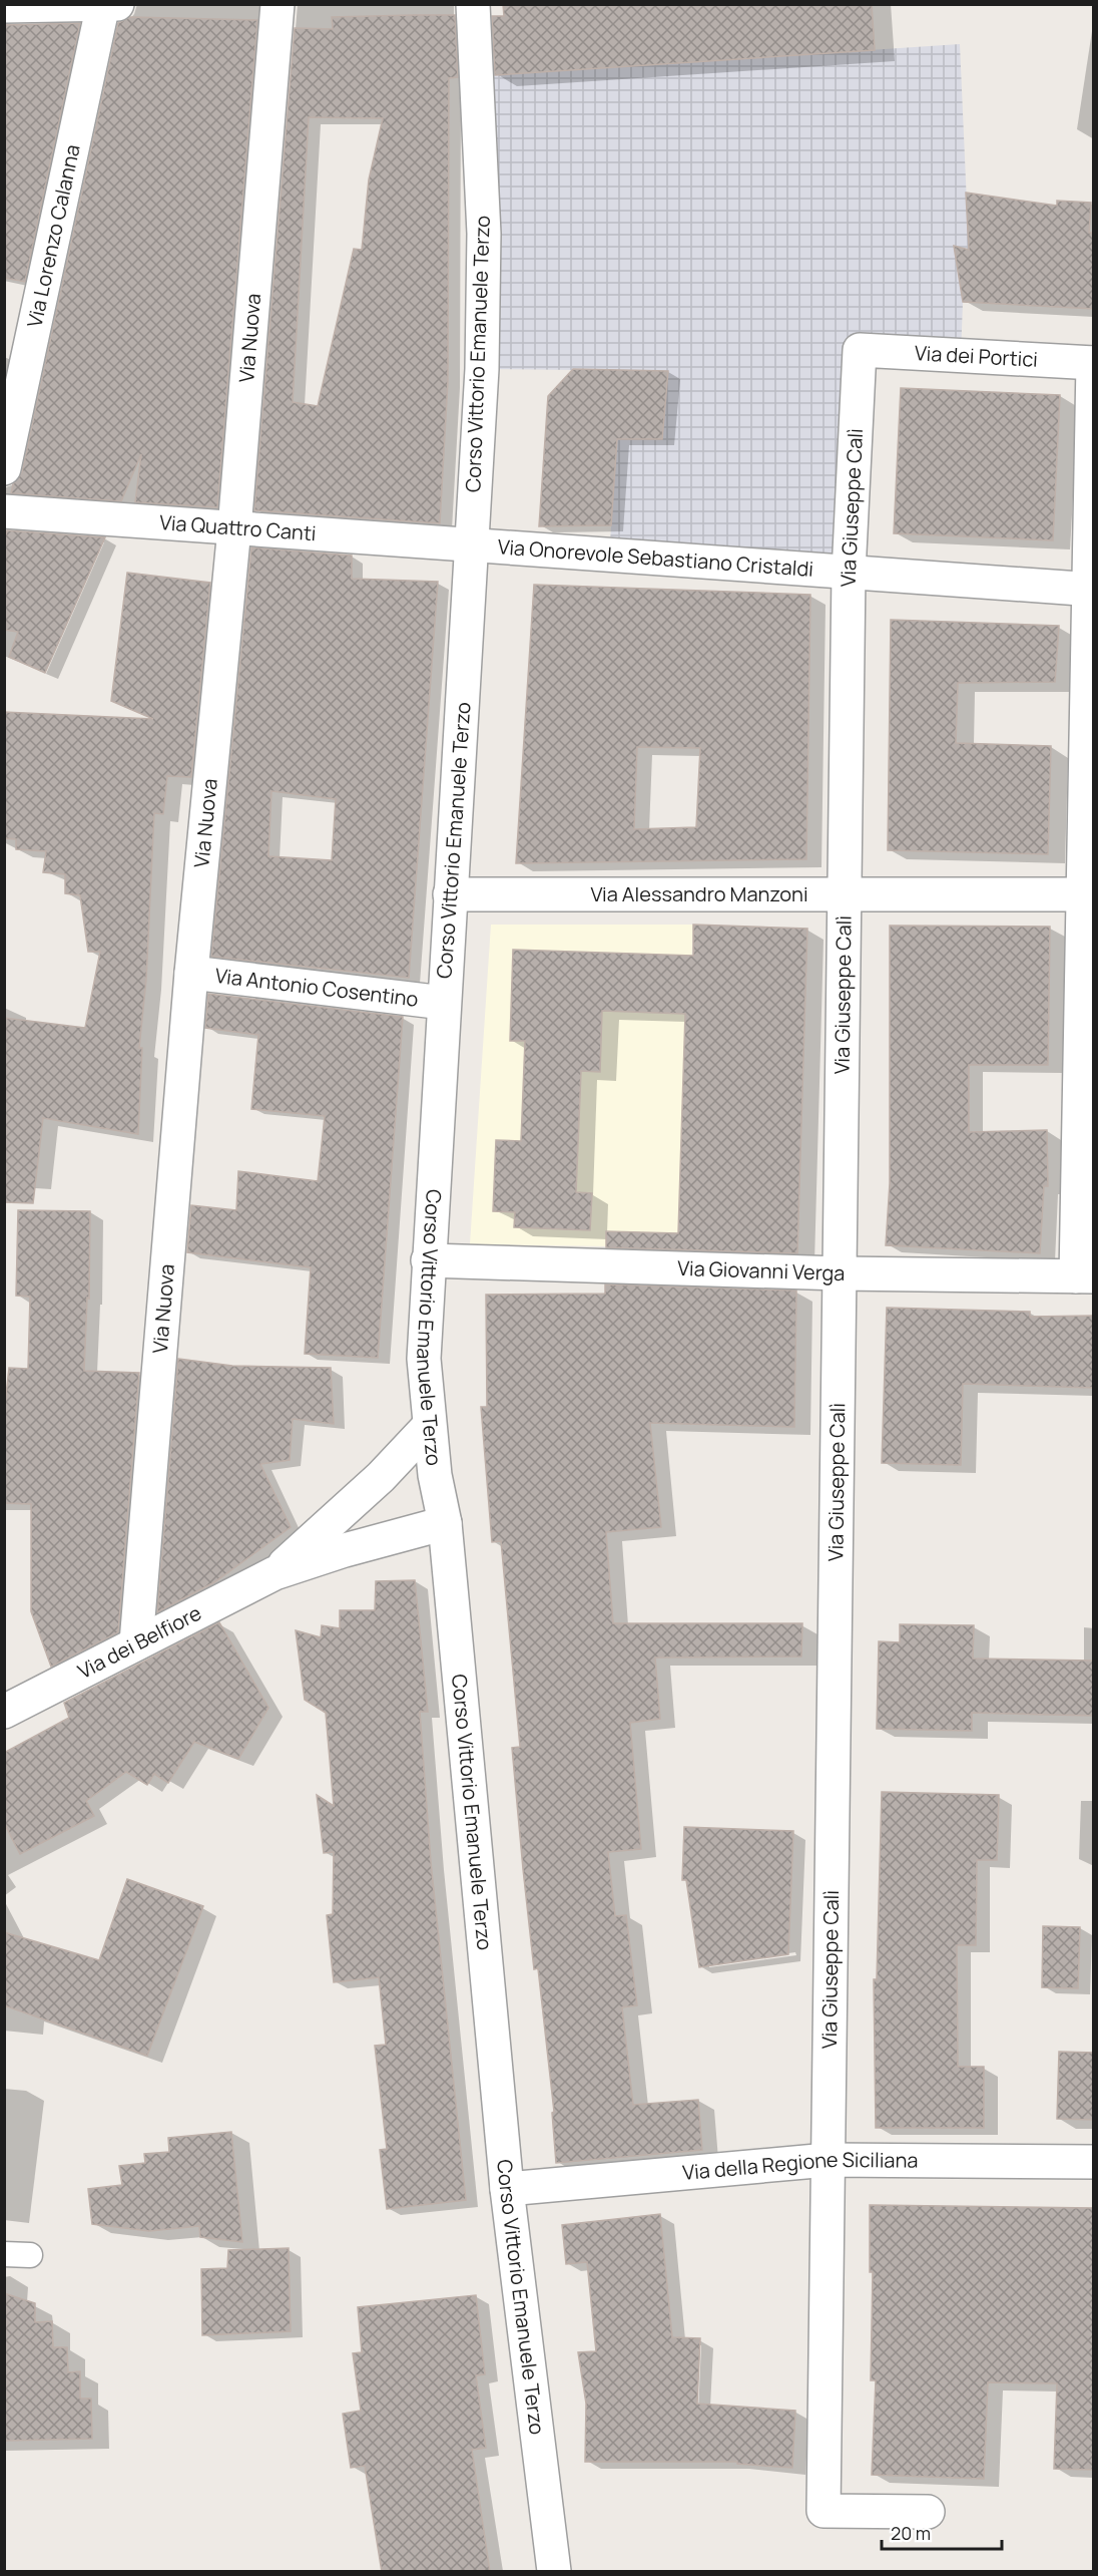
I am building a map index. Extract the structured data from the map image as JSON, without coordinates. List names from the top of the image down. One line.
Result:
{"streets":{"street":["Via Lorenzo Calanna","Via Nuova","Corso Vittorio Emanuele Terzo","Via dei Portici","Via Giuseppe Calì","Via Quattro Canti","Via Onorevole Sebastiano Cristaldi","Via Alessandro Manzoni","Via Antonio Cosentino","Via Giovanni Verga","Via dei Belfiore","Via della Regione Siciliana"]},"crossings":[["Via Nuova","Via Quattro Canti"],["Via Nuova","Via Antonio Cosentino"],["Via Nuova","Via dei Belfiore"],["Corso Vittorio Emanuele Terzo","Via Quattro Canti"],["Corso Vittorio Emanuele Terzo","Via Onorevole Sebastiano Cristaldi"],["Corso Vittorio Emanuele Terzo","Via Alessandro Manzoni"],["Corso Vittorio Emanuele Terzo","Via Antonio Cosentino"],["Corso Vittorio Emanuele Terzo","Via Giovanni Verga"],["Corso Vittorio Emanuele Terzo","Via della Regione Siciliana"],["Via dei Portici","Via Giuseppe Calì"],["Via Giuseppe Calì","Via Onorevole Sebastiano Cristaldi"],["Via Giuseppe Calì","Via Alessandro Manzoni"],["Via Giuseppe Calì","Via Giovanni Verga"],["Via Giuseppe Calì","Via della Regione Siciliana"],["Via Quattro Canti","Via Onorevole Sebastiano Cristaldi"]],"scale_bar":"20 m"}
